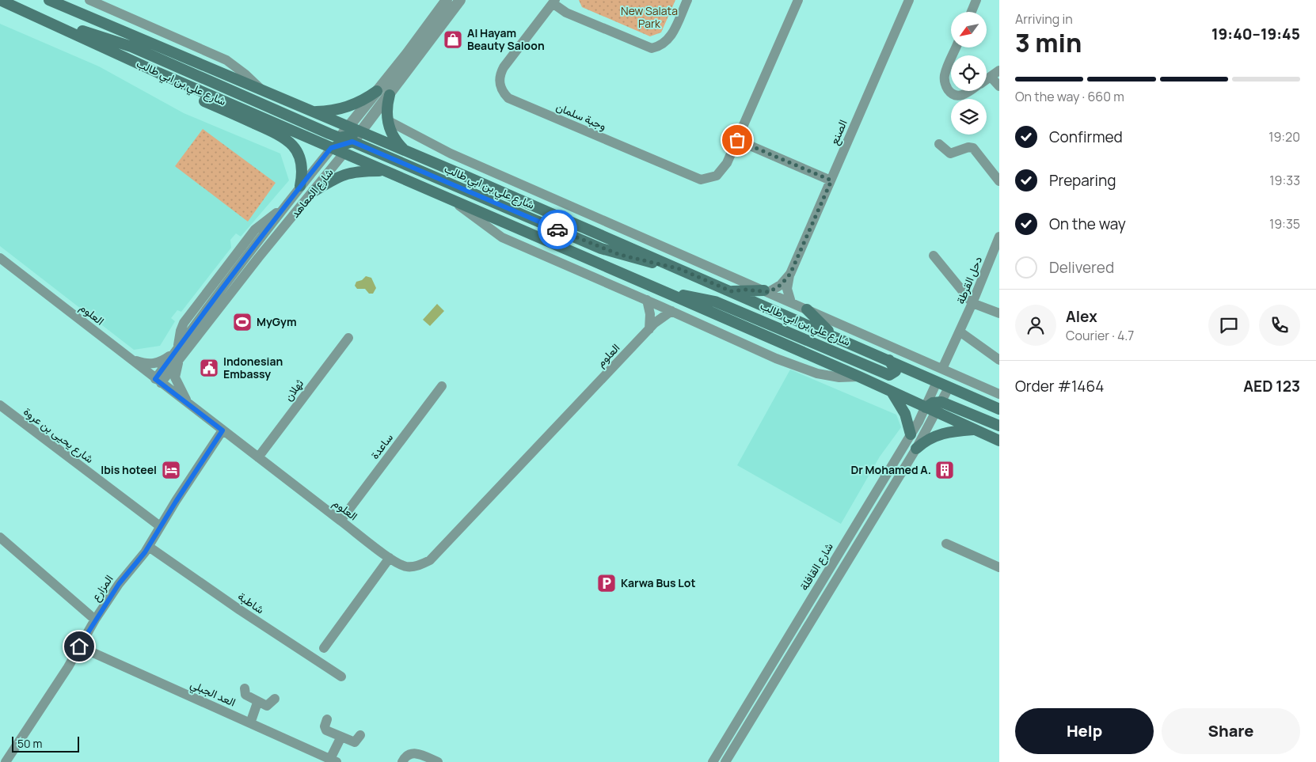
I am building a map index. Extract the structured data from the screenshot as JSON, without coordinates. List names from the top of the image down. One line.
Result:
{"streets":{"main road":["شارع علي بن ابي طالب"],"street":["وجبة سلمان","الصنع","شارع المعاهد","دحل القرطة","العلوم","ثهلان","شارع يحيى بن عروة","ساعدة","شارع القافلة","المزارع","شاطبة","العد الجبلي"]},"crossings":[["شارع علي بن ابي طالب","الصنع"],["شارع علي بن ابي طالب","شارع المعاهد"],["شارع علي بن ابي طالب","دحل القرطة"],["شارع علي بن ابي طالب","العلوم"],["شارع علي بن ابي طالب","شارع القافلة"],["شارع المعاهد","العلوم"],["العلوم","ثهلان"],["العلوم","ساعدة"],["العلوم","المزارع"],["شارع يحيى بن عروة","المزارع"],["المزارع","شاطبة"],["المزارع","العد الجبلي"]],"parks":["New Salata Park"],"places":{"shop":["Al Hayam Beauty Saloon"],"sports":["MyGym"],"public building":["Indonesian Embassy"],"hotel":["Ibis hoteel"],"building":["Dr Mohamed A."],"parking":["Karwa Bus Lot"]},"scale_bar":"50 m","north":"bottom left","page":{"heading":["3 min","Arriving in","19:40–19:45"],"panel":["Alex","Courier · 4.7","Order #1464","AED 123"],"bar":"On the way · 660 m","list":[["Confirmed","19:20"],["Preparing","19:33"],["On the way","19:35"],"Delivered"],"buttons":["Help","Share"],"scale":"50 m"}}
